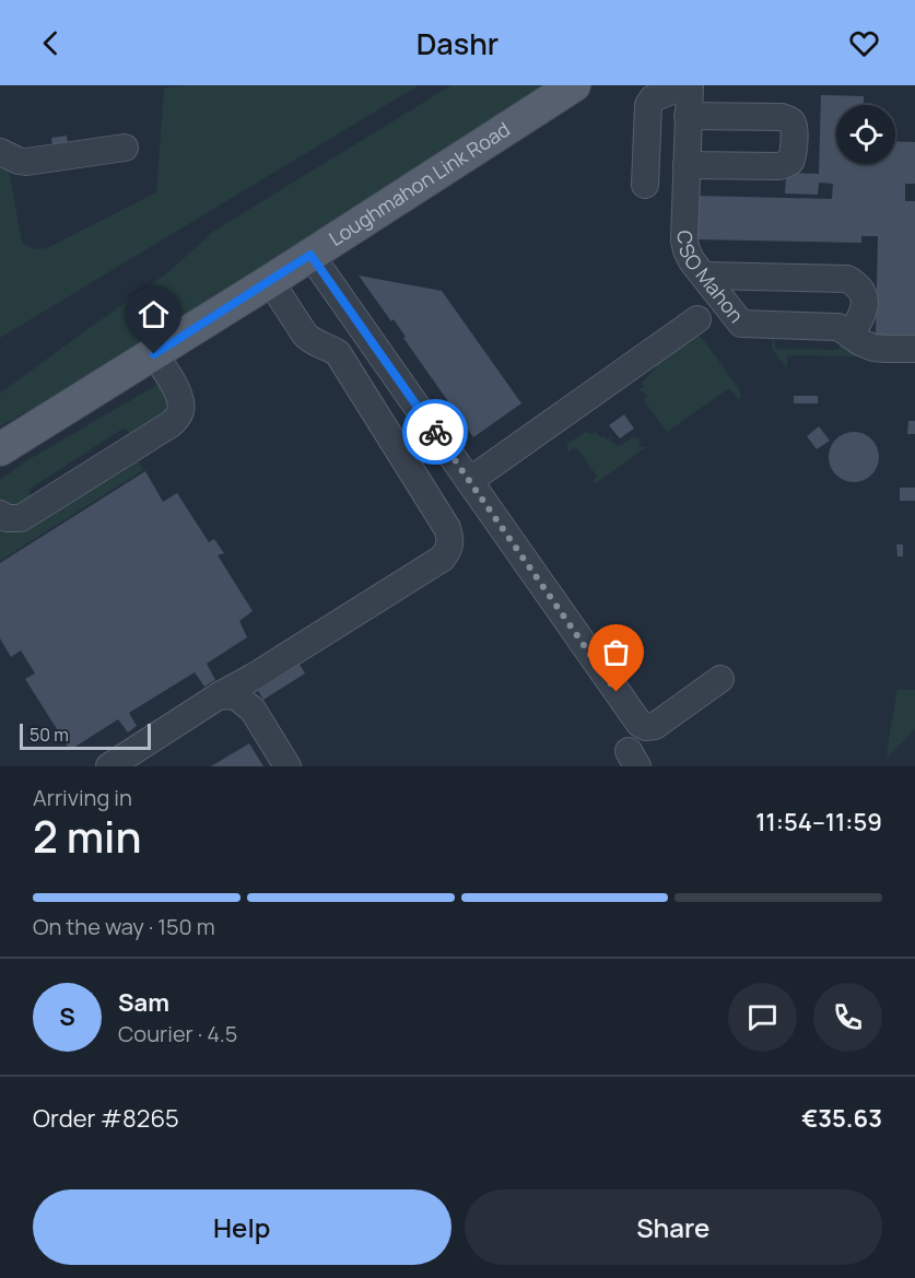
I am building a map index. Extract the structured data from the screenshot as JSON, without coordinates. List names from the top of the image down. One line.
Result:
{"streets":{"main road":["Loughmahon Link Road"],"lane":["CSO Mahon"]},"scale_bar":"50 m","page":{"header":"Dashr","scale":"50 m","heading":["2 min","Arriving in","11:54–11:59"],"panel":["Sam","Courier · 4.5","Order #8265","€35.63"],"bar":"On the way · 150 m","round":"S","buttons":["Help","Share"]}}
